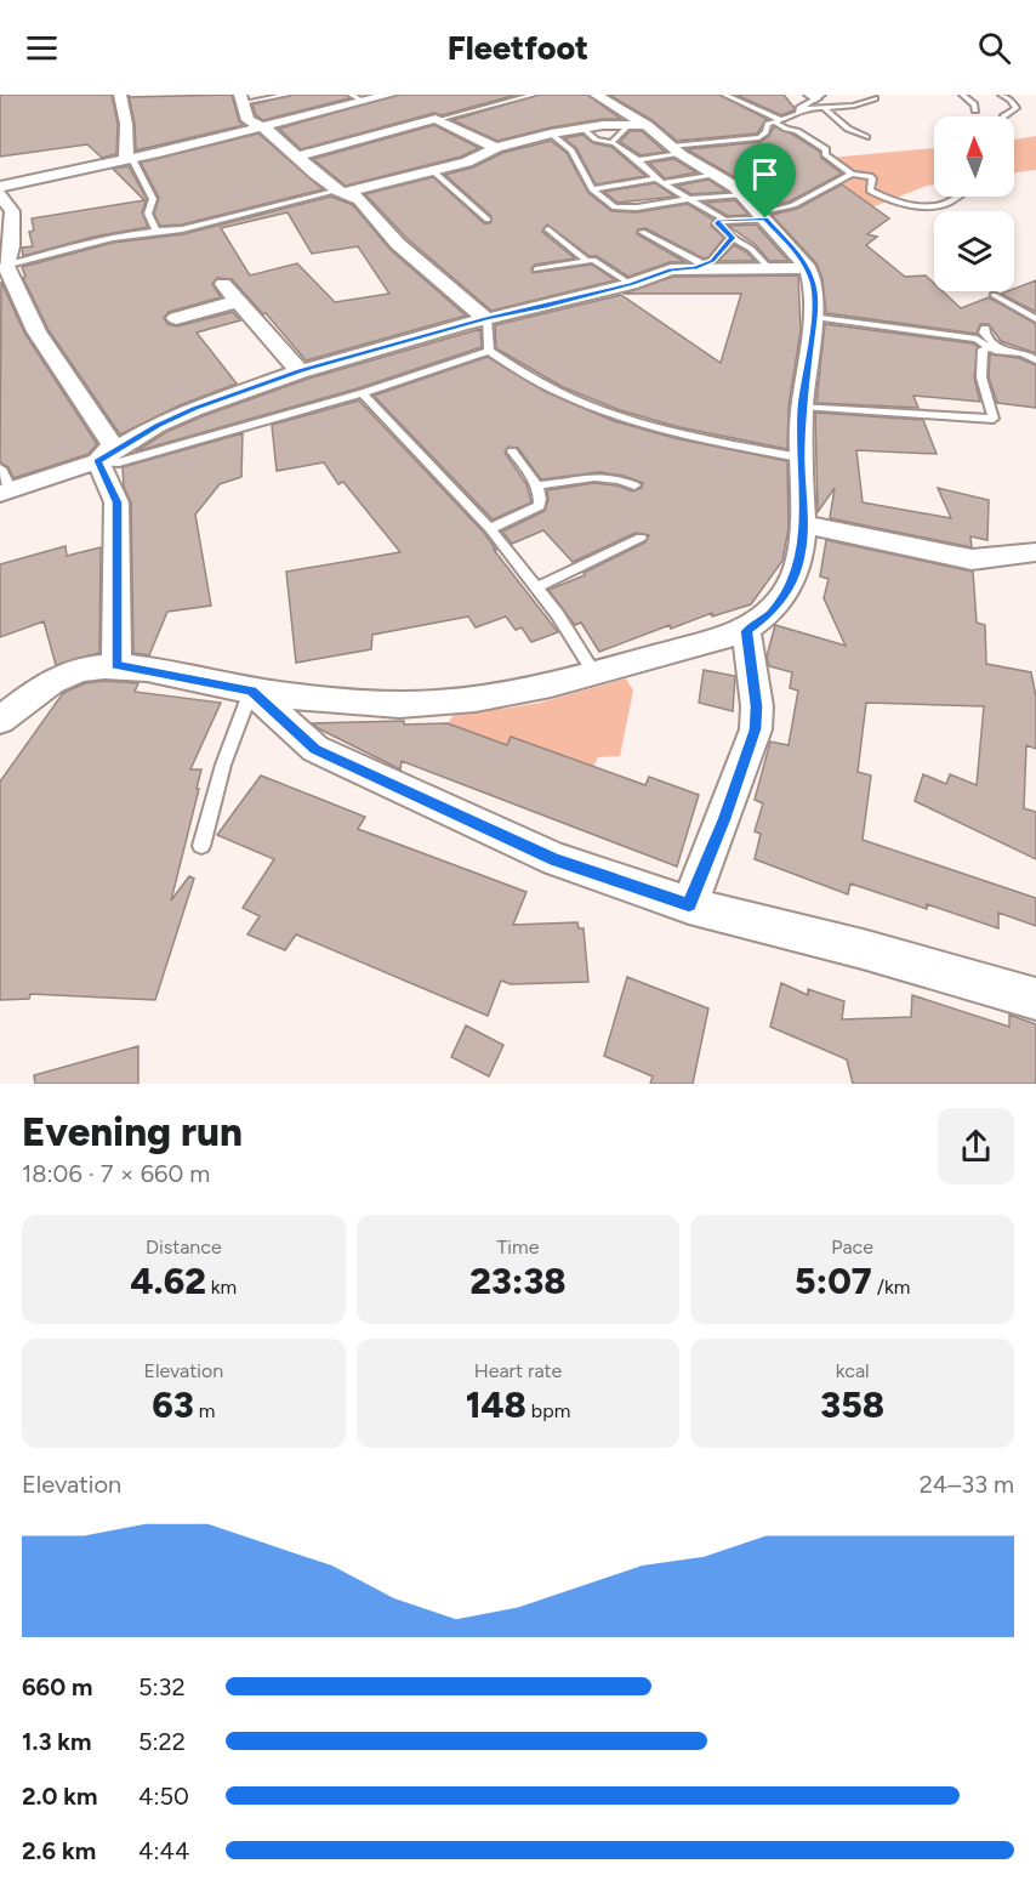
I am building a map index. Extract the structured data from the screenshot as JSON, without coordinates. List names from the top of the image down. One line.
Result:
{"north":"top","page":{"header":"Fleetfoot","heading":["Evening run","18:06 · 7 × 660 m"],"stats":[["Distance","4.62 km"],["Time","23:38"],["Pace","5:07 /km"],["Elevation","63 m"],["Heart rate","148 bpm"],["kcal","358"]],"chart":["Elevation","24–33 m"],"list":[{"name":"660 m","note":"5:32"},{"name":"1.3 km","note":"5:22"},{"name":"2.0 km","note":"4:50"},{"name":"2.6 km","note":"4:44"}]}}
